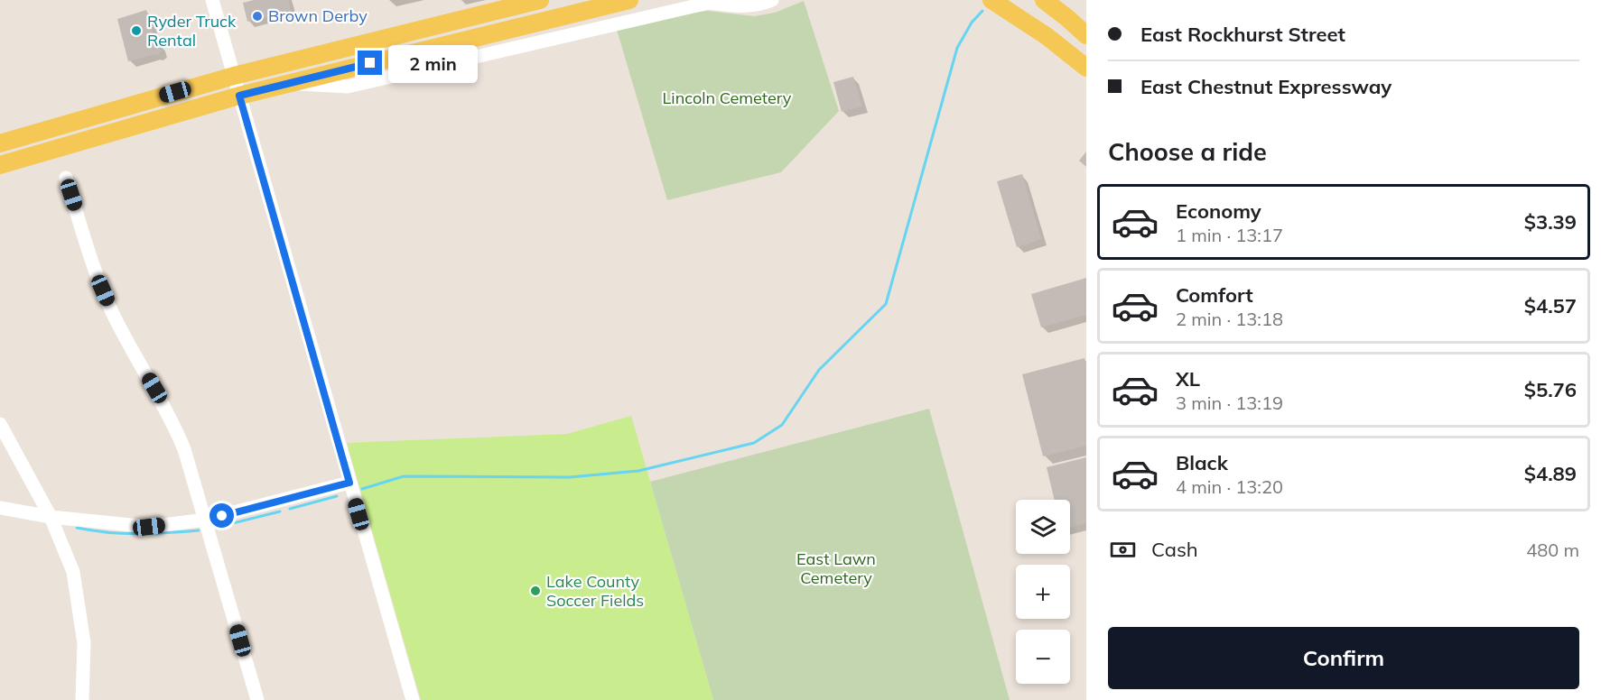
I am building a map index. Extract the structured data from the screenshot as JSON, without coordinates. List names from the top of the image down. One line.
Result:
{"parks":["Lincoln Cemetery","East Lawn Cemetery"],"places":["Brown Derby","Ryder Truck Rental","Lake County Soccer Fields"],"page":{"banner":["East Rockhurst Street","East Chestnut Expressway"],"bubble":"2 min","heading":"Choose a ride","list":[{"name":"Economy","note":"1 min · 13:17","value":"$3.39"},{"name":"Comfort","note":"2 min · 13:18","value":"$4.57"},{"name":"XL","note":"3 min · 13:19","value":"$5.76"},{"name":"Black","note":"4 min · 13:20","value":"$4.89"}],"map_buttons":["+","−"],"pay":["Cash","480 m"],"buttons":"Confirm"}}
